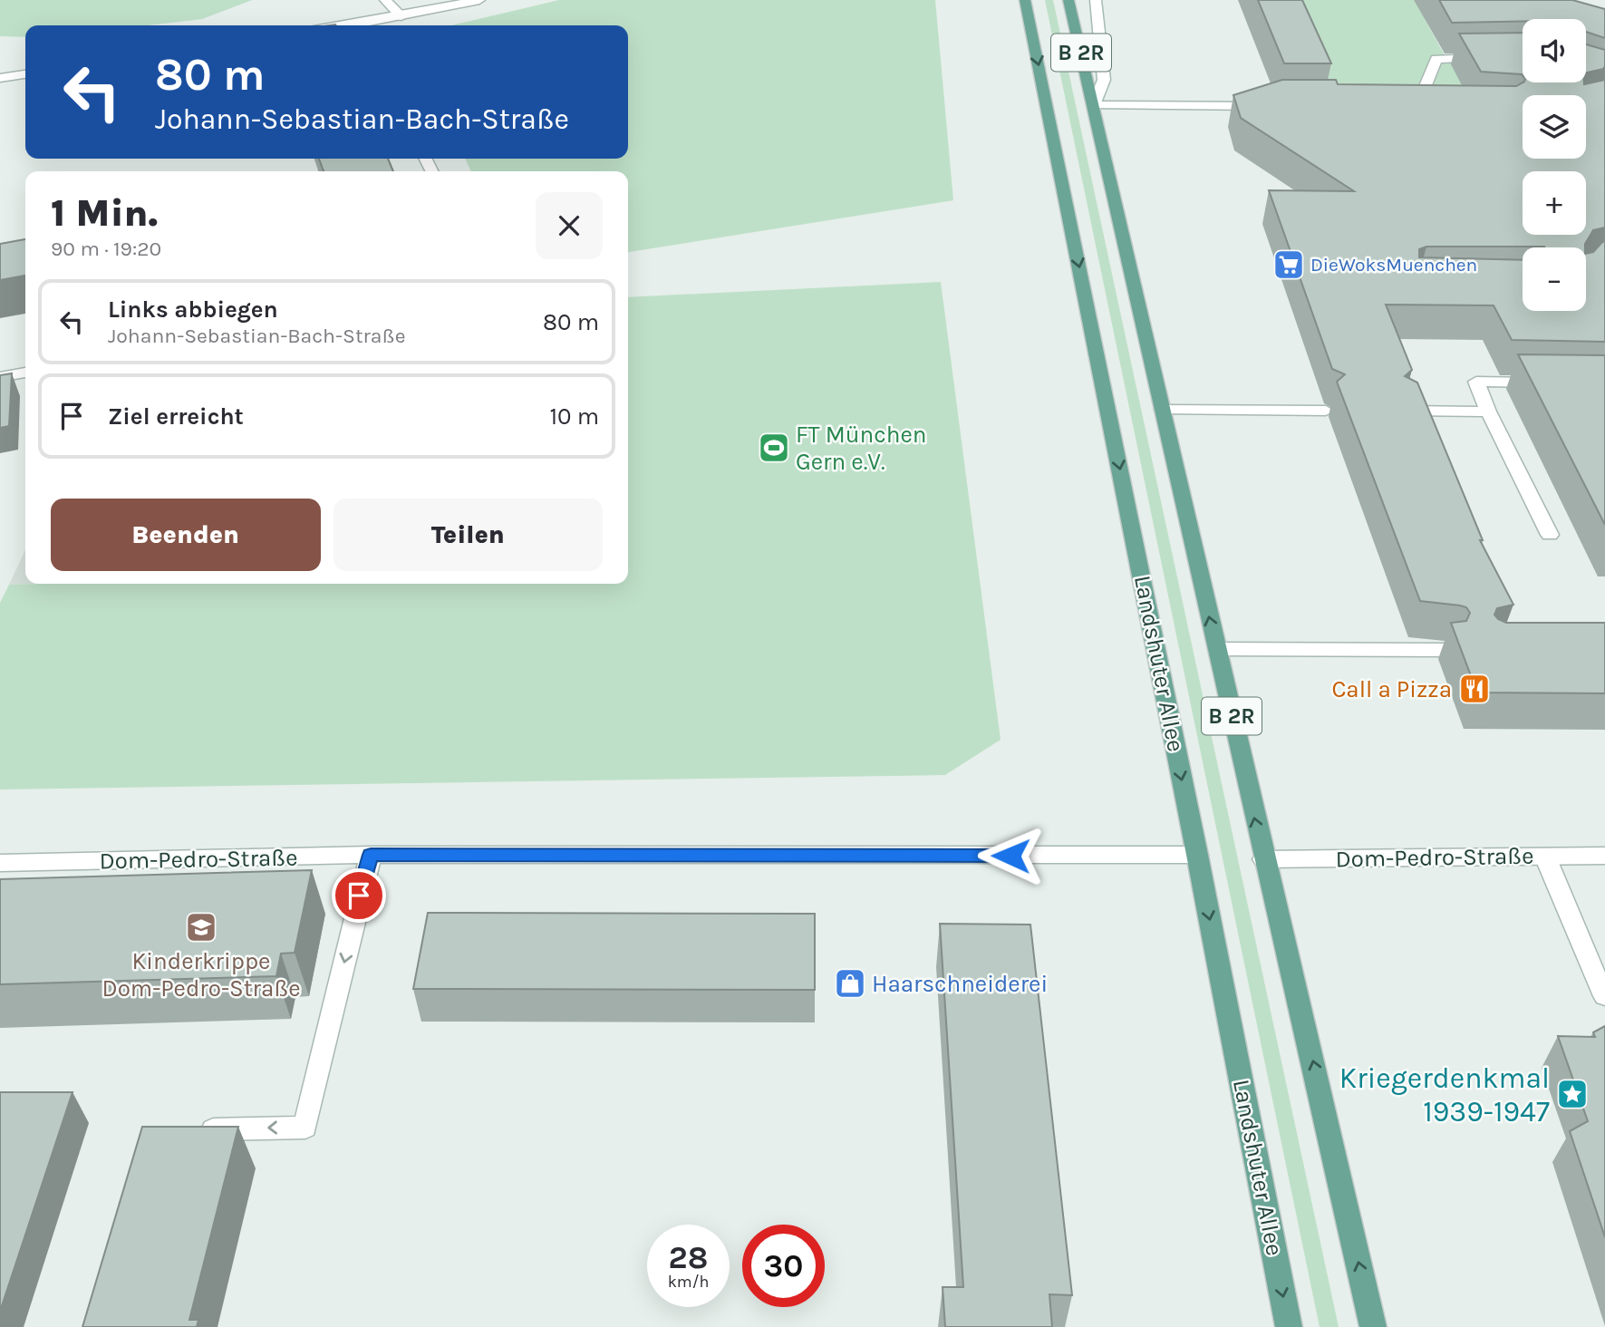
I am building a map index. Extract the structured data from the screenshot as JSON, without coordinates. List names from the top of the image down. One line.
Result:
{"streets":{"main road":["B 2R","Landshuter Allee"],"street":["Dom-Pedro-Straße"]},"crossings":[["B 2R","Dom-Pedro-Straße"],["Landshuter Allee","Dom-Pedro-Straße"]],"places":{"supermarket":["DieWoksMuenchen"],"sports":["FT München Gern e.V."],"restaurant":["Call a Pizza"],"school or university":["Kinderkrippe Dom-Pedro-Straße"],"shop":["Haarschneiderei"],"place":["Kriegerdenkmal 1939-1947"]},"page":{"map_buttons":["+","−"],"turn":["80 m","Johann-Sebastian-Bach-Straße"],"heading":["1 Min.","90 m · 19:20"],"list":[{"name":"Links abbiegen","note":"Johann-Sebastian-Bach-Straße","value":"80 m"},{"name":"Ziel erreicht","value":"10 m"}],"buttons":["Beenden","Teilen"],"speed":"28 km/h","limit":"30"}}
